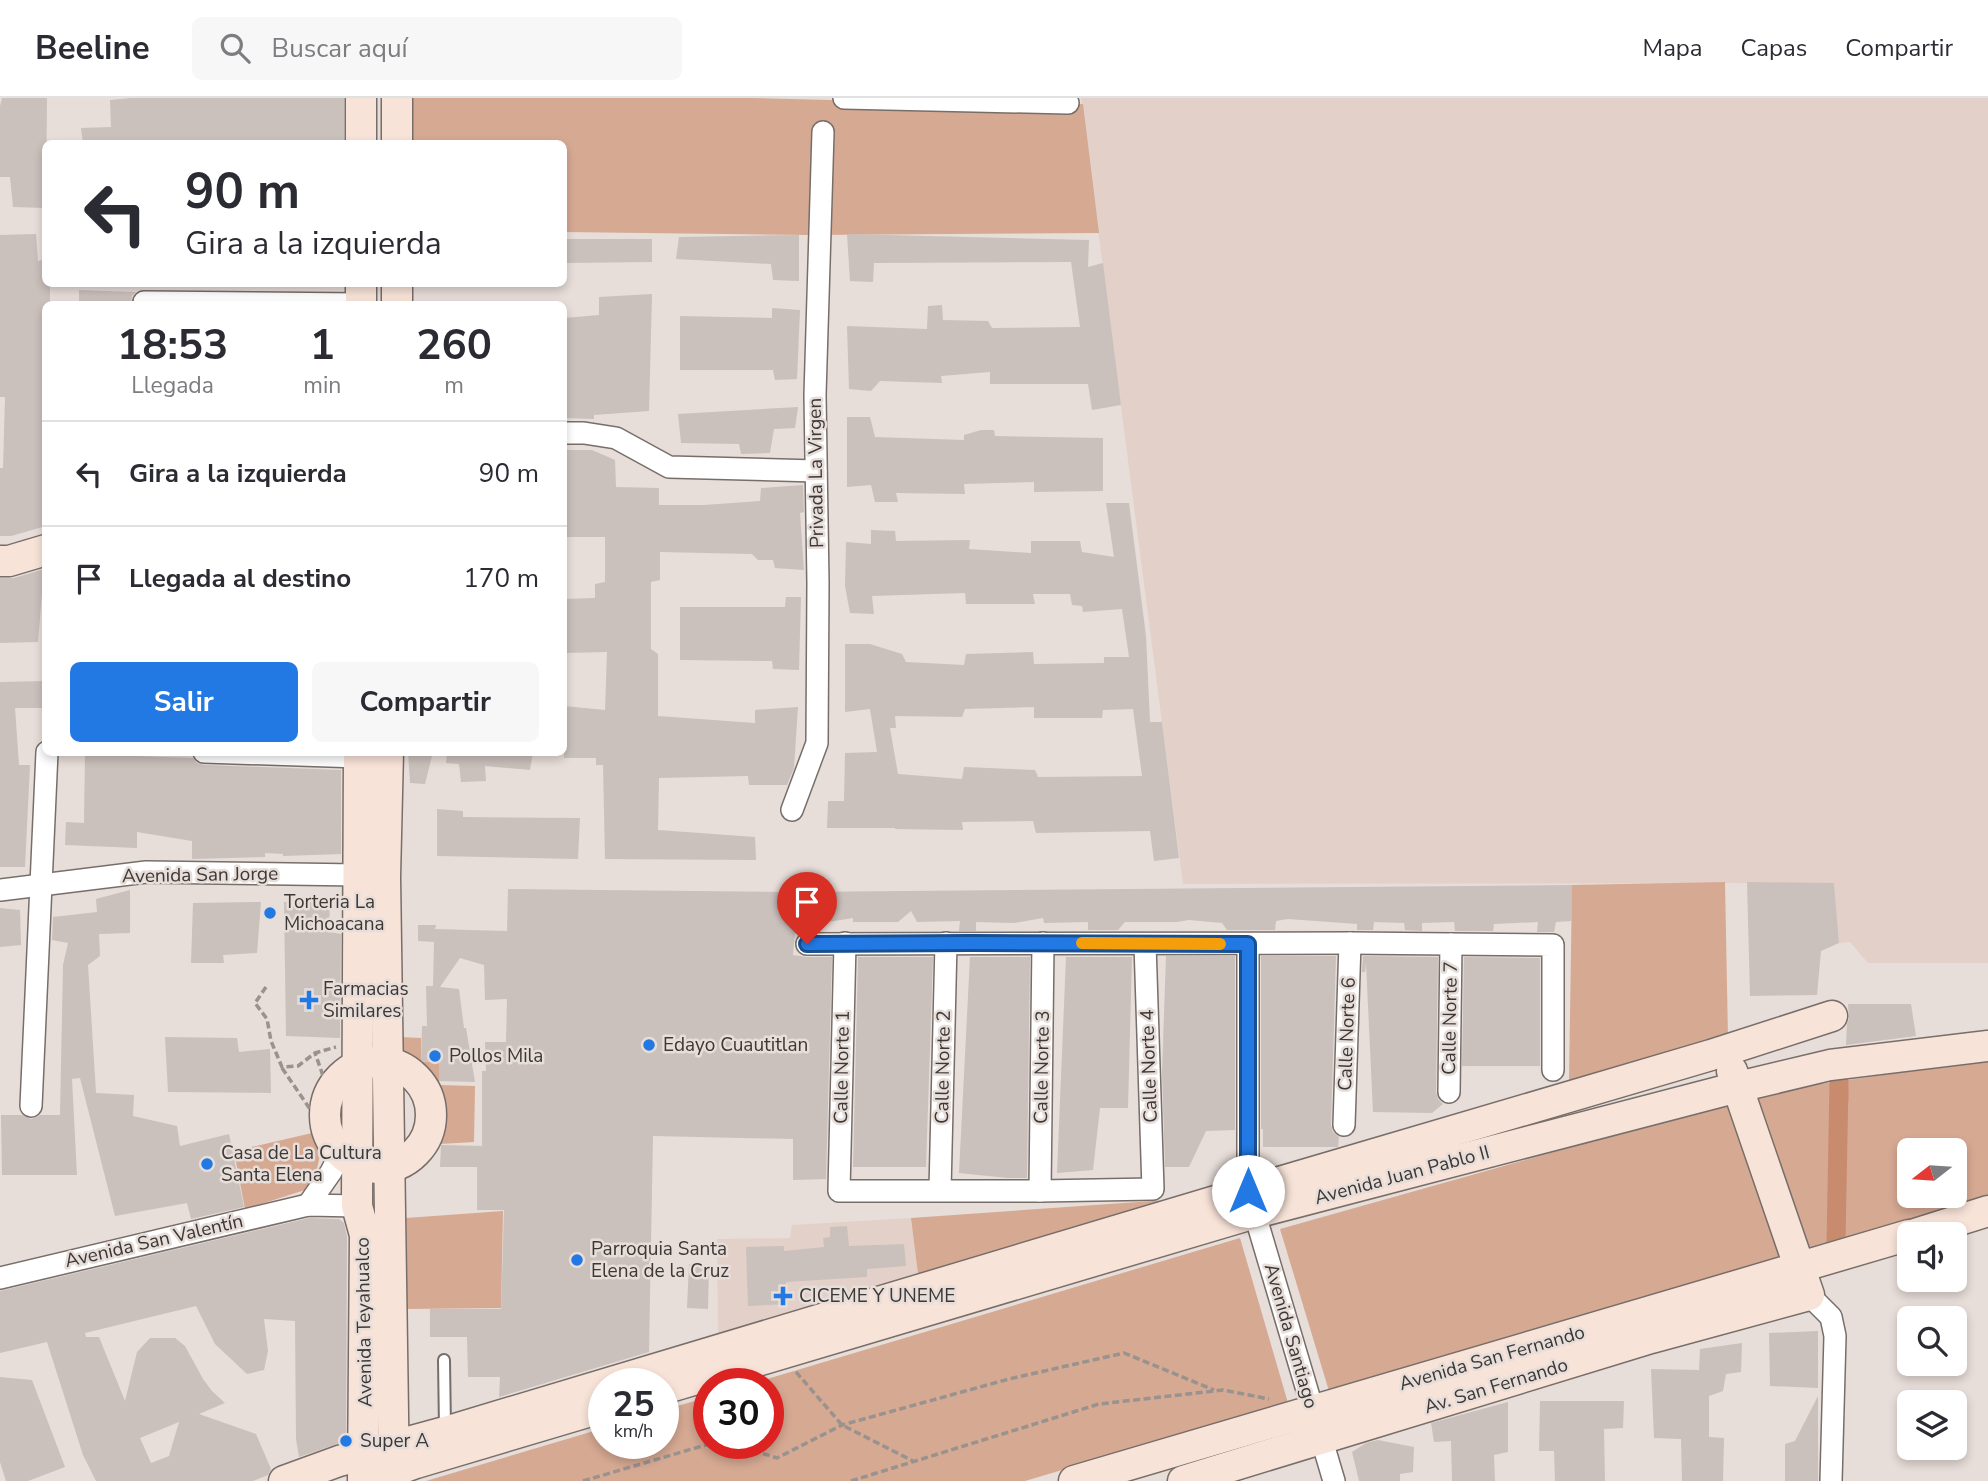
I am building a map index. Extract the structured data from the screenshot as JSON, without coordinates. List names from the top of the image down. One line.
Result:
{"streets":{"street":["Privada La Virgen","Avenida San Jorge","Calle Norte 7","Calle Norte 6","Calle Norte 4","Calle Norte 1","Calle Norte 2","Calle Norte 3","Avenida Juan Pablo II","Avenida San Valentín","Avenida Teyahualco","Avenida Santiago","Avenida San Fernando"]},"crossings":[["Avenida San Jorge","Avenida Teyahualco"],["Calle Norte 4","Calle Norte 3"],["Calle Norte 1","Calle Norte 2"],["Avenida Juan Pablo II","Avenida Santiago"],["Avenida San Valentín","Avenida Teyahualco"],["Avenida Santiago","Avenida San Fernando"]],"places":{"other":["Torteria La Michoacana","Edayo Cuautitlan","Pollos Mila","Casa de La Cultura Santa Elena","Parroquia Santa Elena de la Cruz","Super A"],"health":["Farmacias Similares","CICEME Y UNEME"]},"north":"left","page":{"header":"Beeline","search":"Buscar aquí","nav":["Mapa","Capas","Compartir"],"turn":["90 m","Gira a la izquierda"],"eta":["18:53","Llegada","1","min","260","m"],"list":[{"name":"Gira a la izquierda","value":"90 m"},{"name":"Llegada al destino","value":"170 m"}],"buttons":["Salir","Compartir"],"speed":"25 km/h","limit":"30"}}
